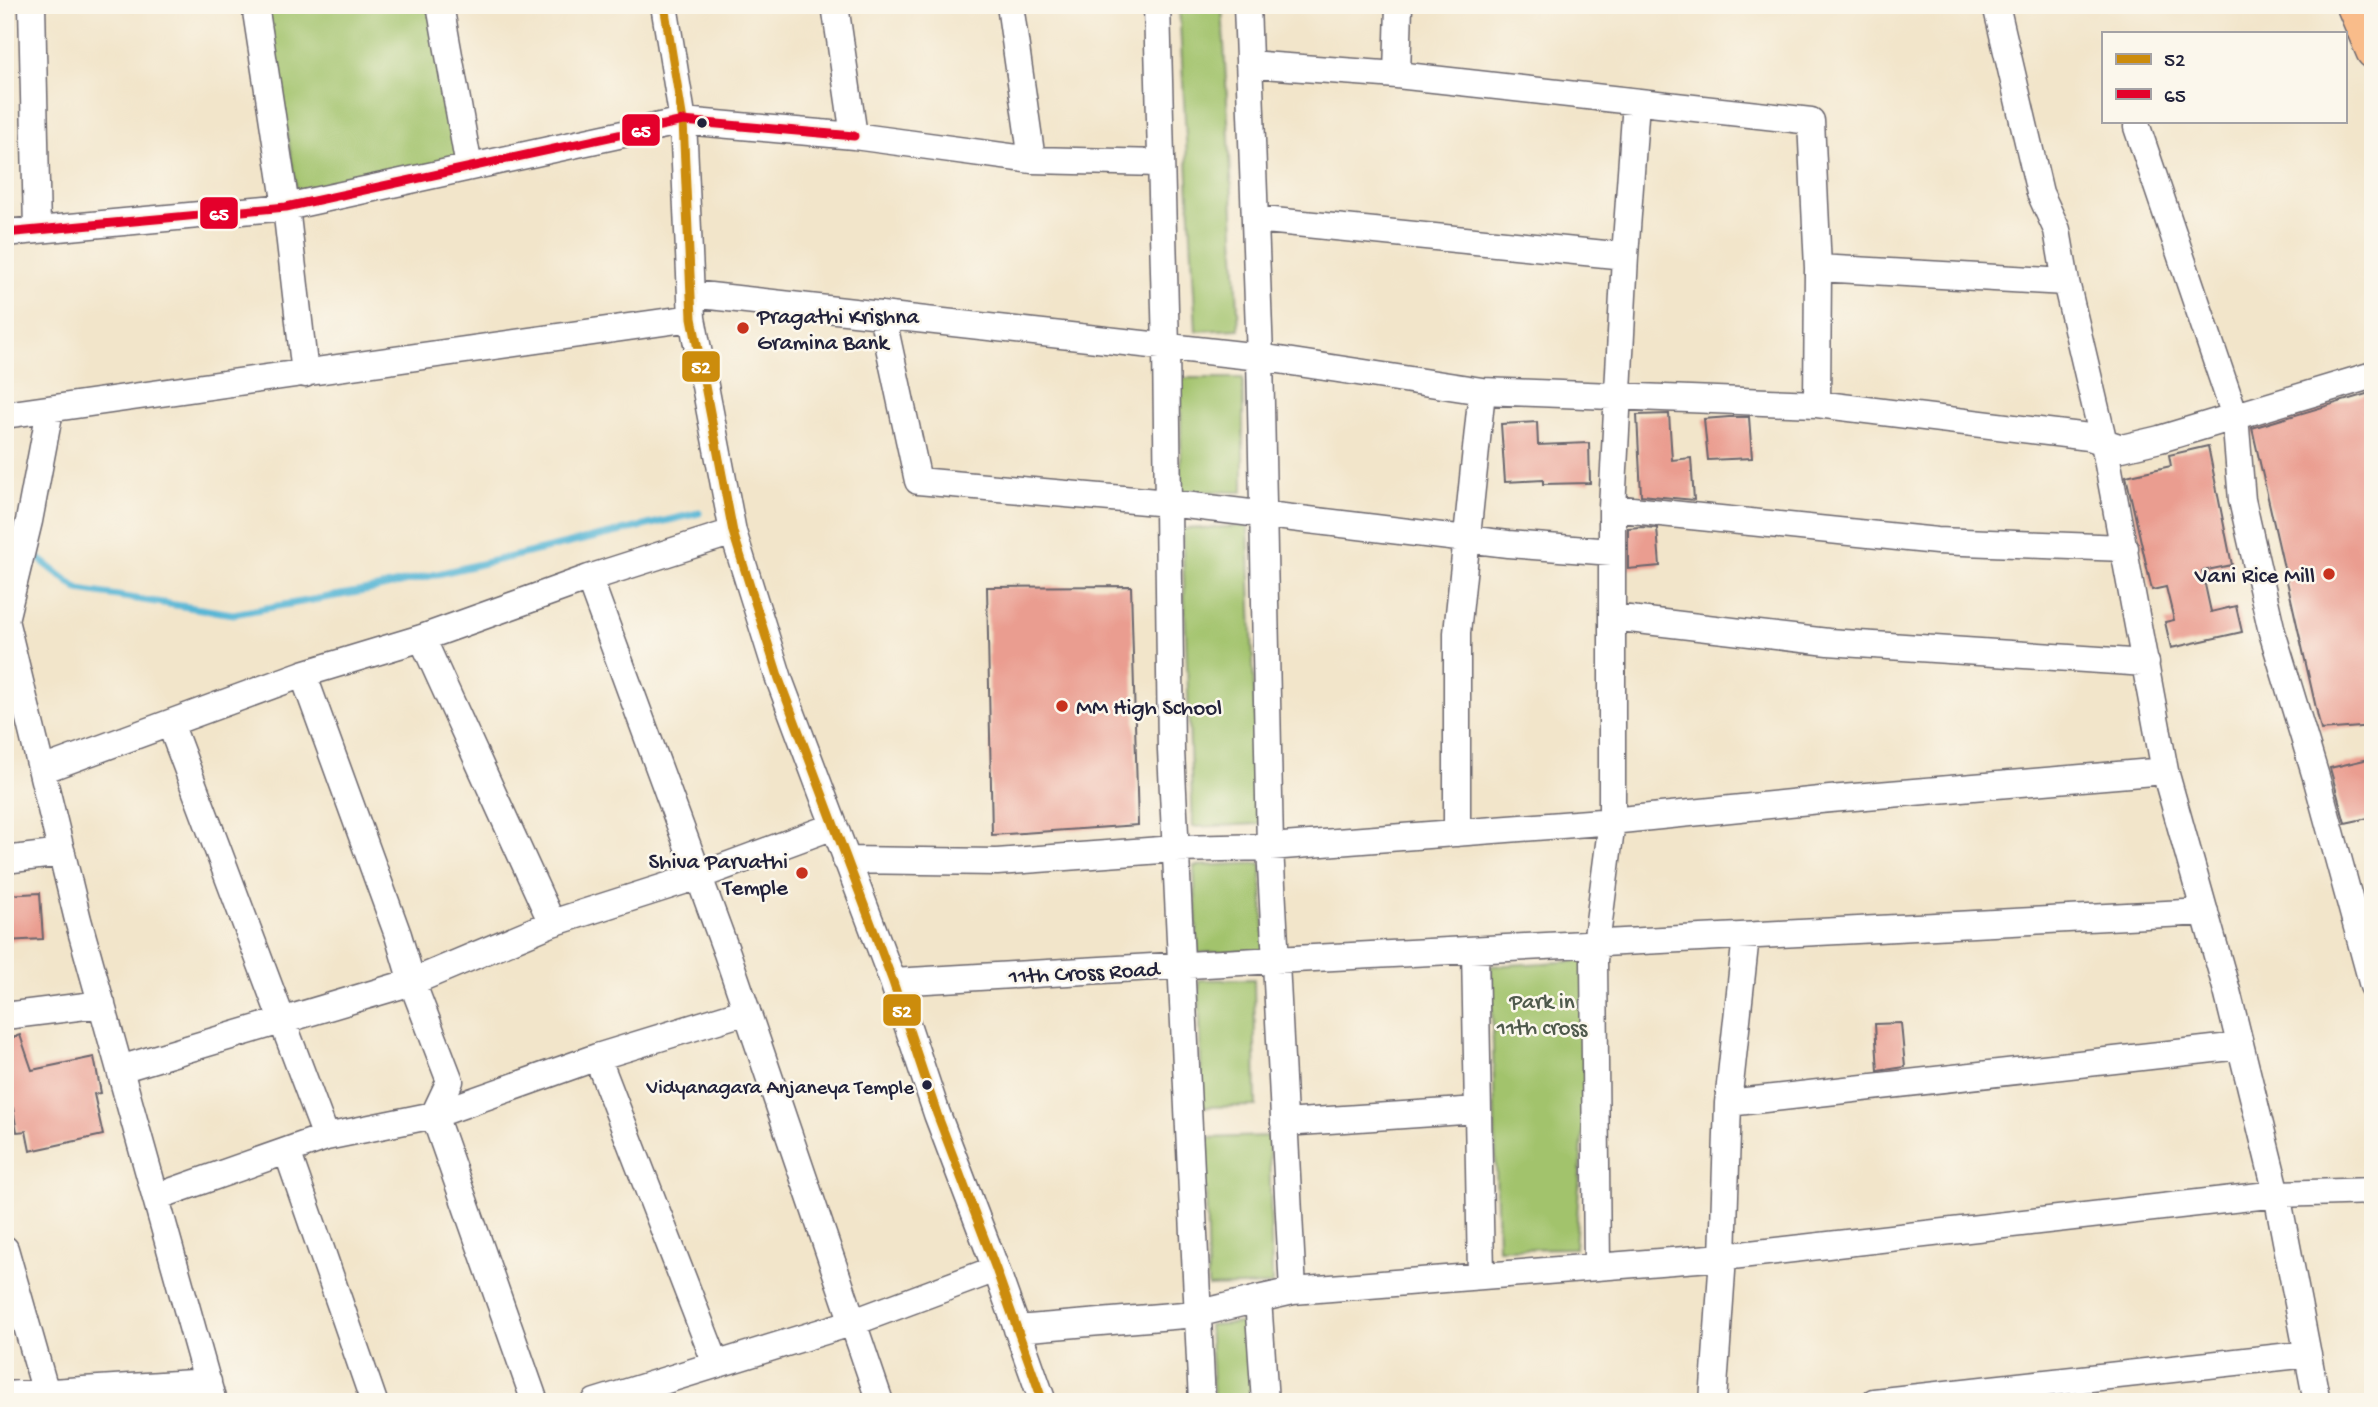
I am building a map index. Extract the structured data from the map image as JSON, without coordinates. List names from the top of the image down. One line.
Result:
{"streets":{"street":["11th Cross Road"]},"parks":["Park in 11th cross"],"places":["Pragathi Krishna Gramina Bank","Vani Rice Mill","MM High School","Shiva Parvathi Temple","Vidyanagara Anjaneya Temple"],"lines":["transit line 52","transit line 65"],"legend":["52","65"]}
